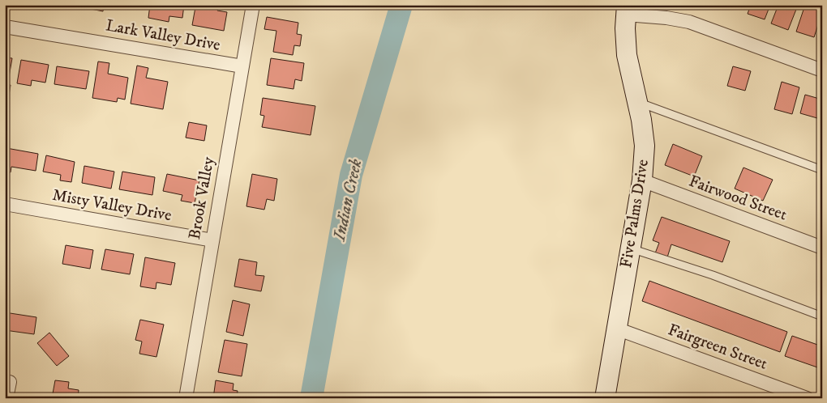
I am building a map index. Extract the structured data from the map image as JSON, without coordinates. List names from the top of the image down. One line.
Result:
{"streets":{"street":["Lark Valley Drive","Brook Valley","Fairwood Street","Misty Valley Drive","Five Palms Drive","Fairgreen Street"]},"crossings":[["Lark Valley Drive","Brook Valley"],["Brook Valley","Misty Valley Drive"],["Fairwood Street","Five Palms Drive"],["Five Palms Drive","Fairgreen Street"]],"water":["Indian Creek"]}
